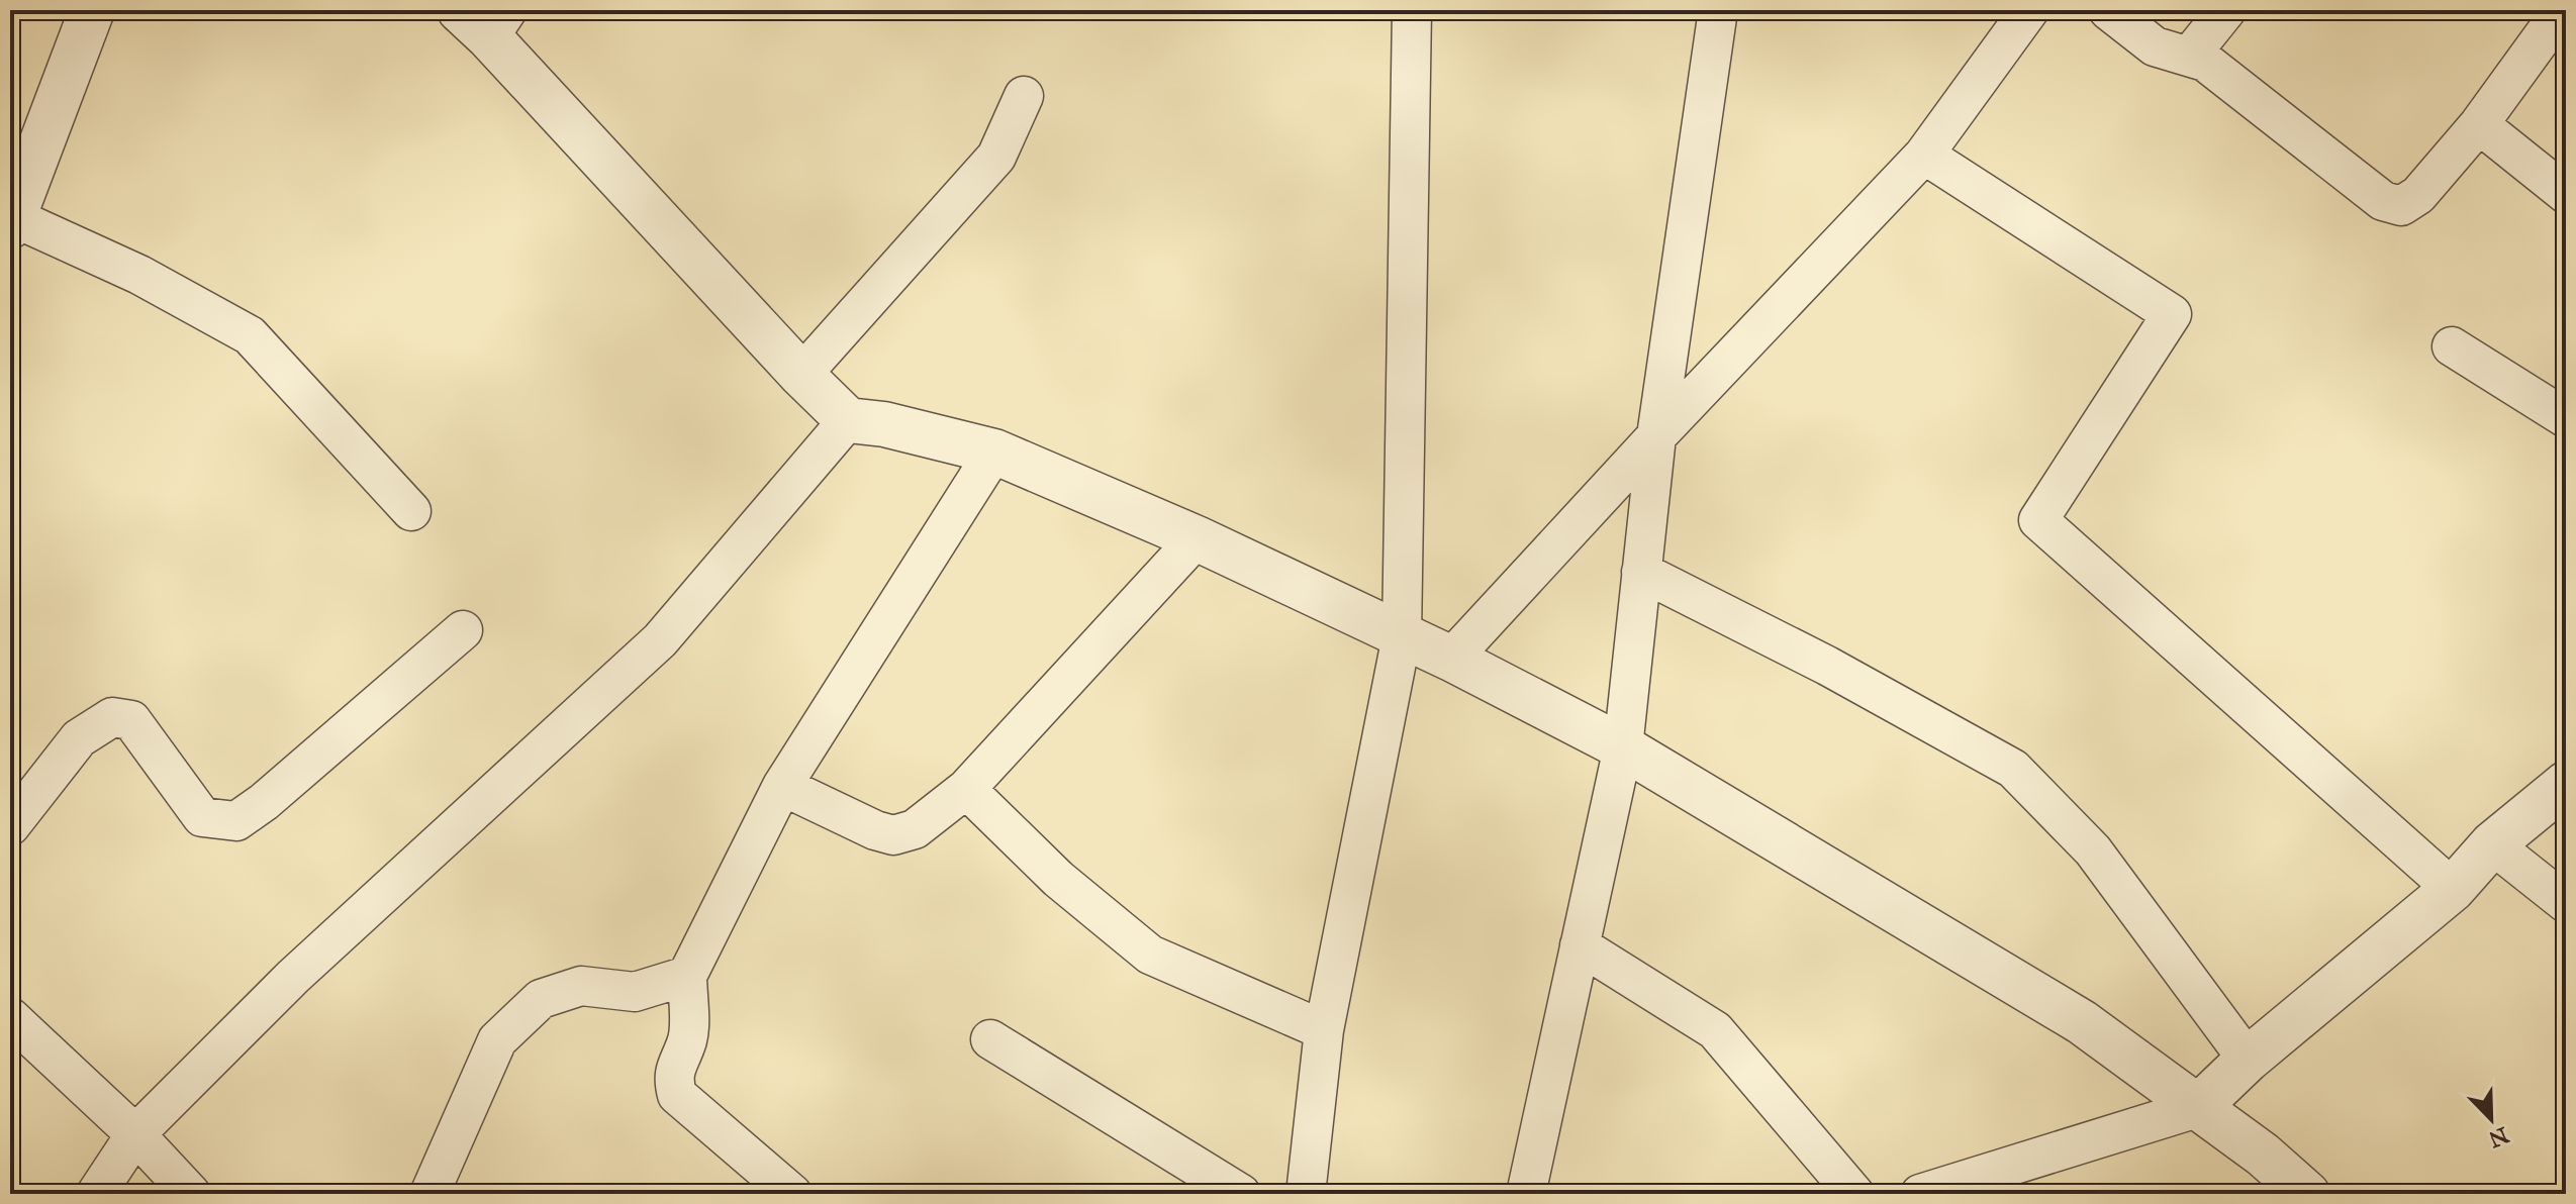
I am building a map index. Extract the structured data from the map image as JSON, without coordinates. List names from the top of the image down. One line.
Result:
{"north":"bottom right"}
